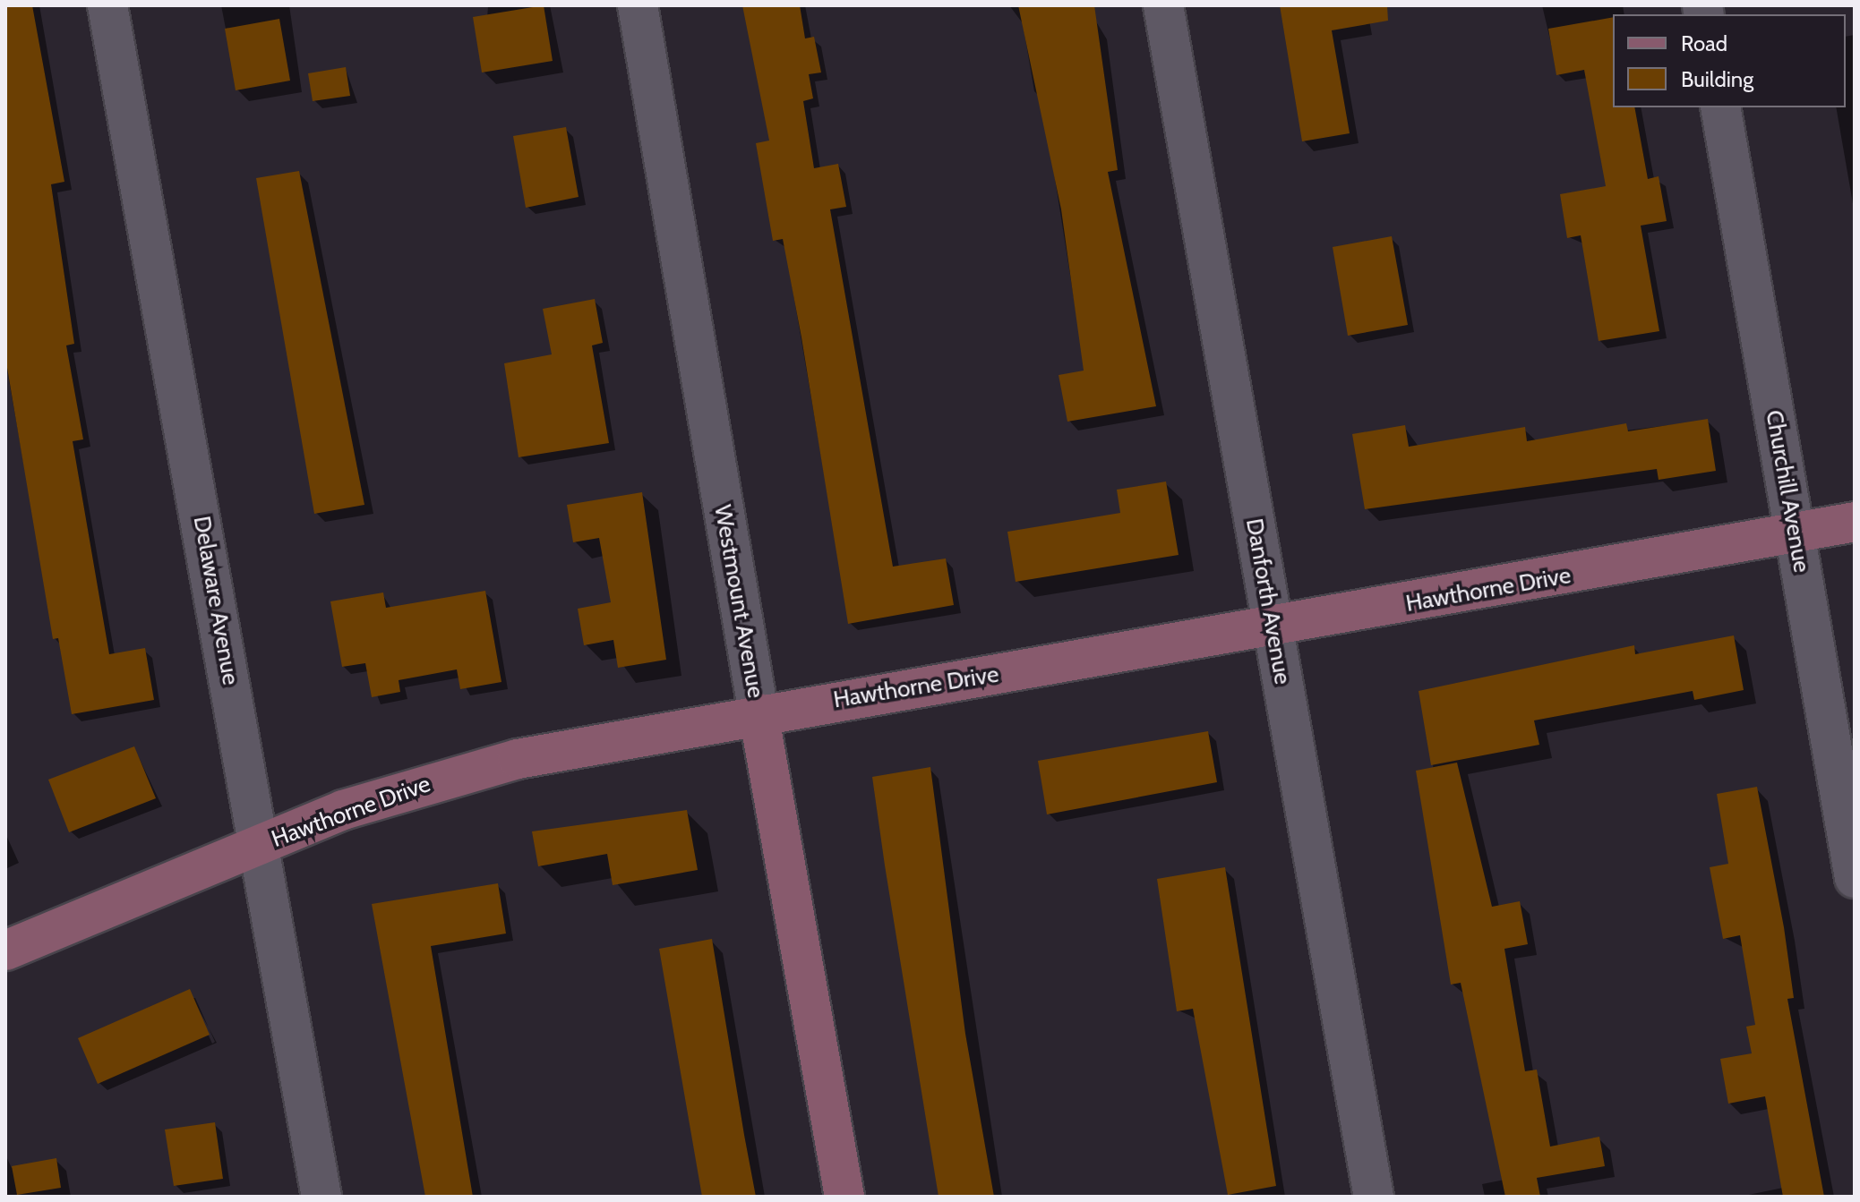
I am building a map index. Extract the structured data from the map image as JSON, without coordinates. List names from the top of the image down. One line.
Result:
{"streets":{"street":["Churchill Avenue","Hawthorne Drive","Delaware Avenue","Westmount Avenue","Danforth Avenue"]},"crossings":[["Churchill Avenue","Hawthorne Drive"],["Hawthorne Drive","Delaware Avenue"],["Hawthorne Drive","Westmount Avenue"],["Hawthorne Drive","Danforth Avenue"]],"legend":["Road","Building"]}
